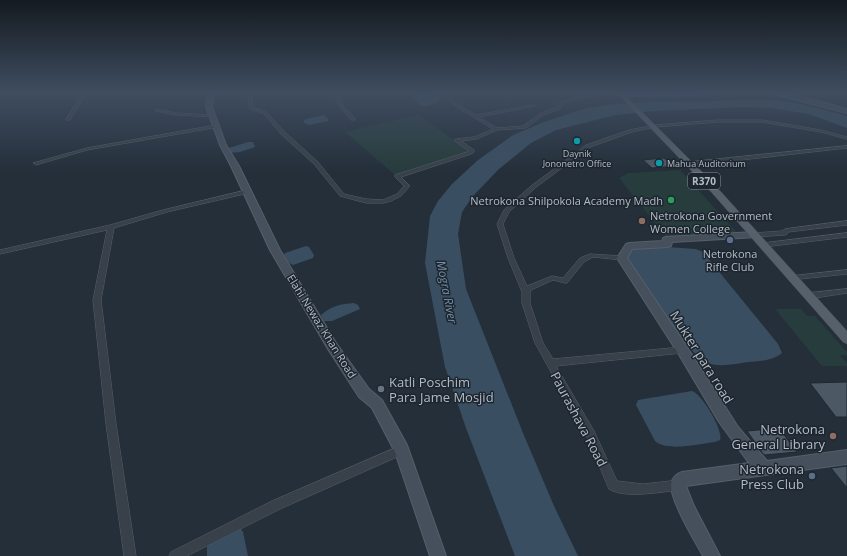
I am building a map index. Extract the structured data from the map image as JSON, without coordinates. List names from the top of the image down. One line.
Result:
{"streets":{"main road":["R370"],"street":["Elahi Newaz Khan Road","Mukter para road","Paurashava Road"]},"crossings":[["R370","Paurashava Road"],["Mukter para road","Paurashava Road"]],"water":["Mogra River"],"places":["Daynik Jononetro Office","Mahua Auditorium","Netrokona Shilpokola Academy Madh","Netrokona Government Women College","Netrokona Rifle Club","Katli Poschim Para Jame Mosjid","Netrokona General Library","Netrokona Press Club"]}
